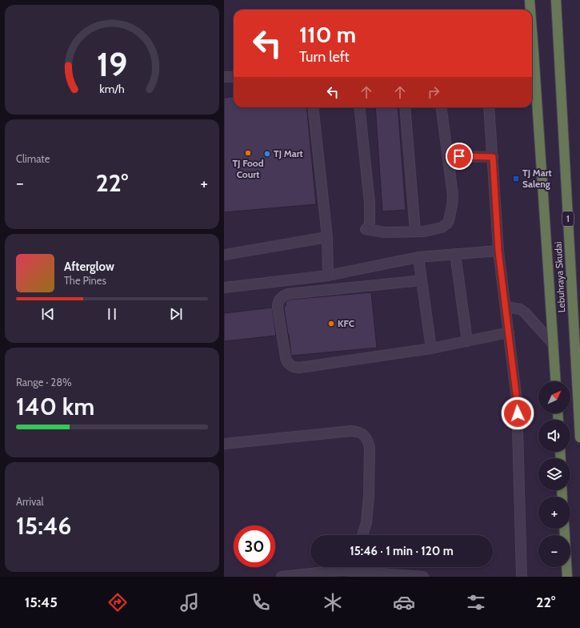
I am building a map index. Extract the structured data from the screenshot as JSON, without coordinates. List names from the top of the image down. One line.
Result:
{"streets":{"highway":["1","Lebuhraya Skudai"]},"places":{"other":["TJ Food Court","TJ Mart","KFC"],"transit":["TJ Mart Saleng"]},"north":"top right","page":{"turn":["110 m","Turn left"],"tile":["Climate",["Range · 28%","140 km"],["Arrival","15:46"]],"heat":["−","22°","+"],"song":["Afterglow","The Pines"],"map_buttons":["+","−"],"limit":"30","trip":"15:46 · 1 min · 120 m","tabs":["15:45","22°"],"gauge":["19","km/h"]}}
